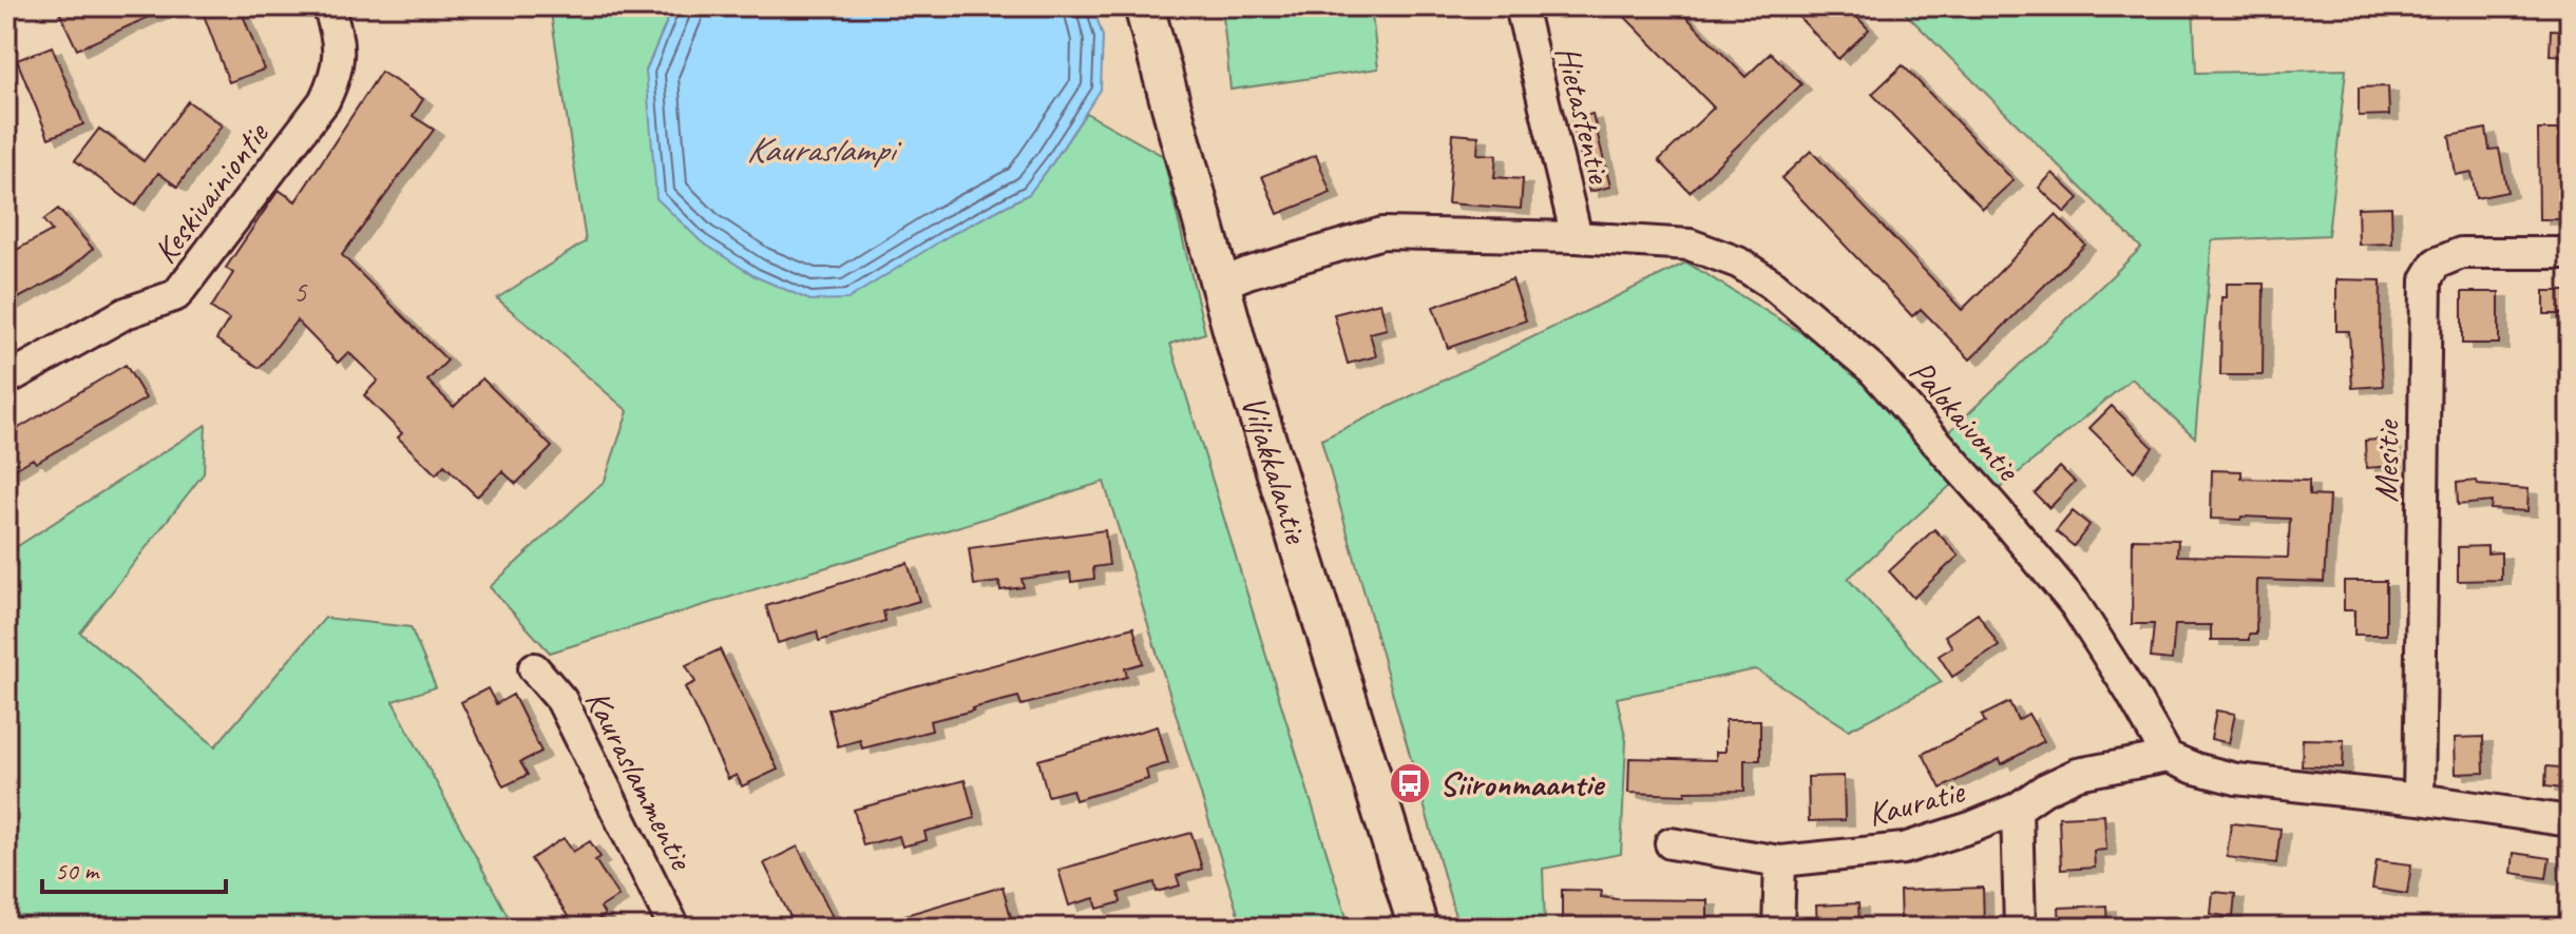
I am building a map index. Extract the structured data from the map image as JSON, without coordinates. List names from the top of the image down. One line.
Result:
{"streets":{"main road":["Viljakkalantie"],"street":["Hietastentie","Keskivainiontie","Palokaivontie","Mesitie","Kauraslammentie","Kauratie"]},"crossings":[["Hietastentie","Palokaivontie"],["Palokaivontie","Viljakkalantie"],["Palokaivontie","Kauratie"]],"water":["Kauraslampi"],"places":{"bus stop":["Siironmaantie"]},"house_numbers":["5"],"scale_bar":"50 m"}
